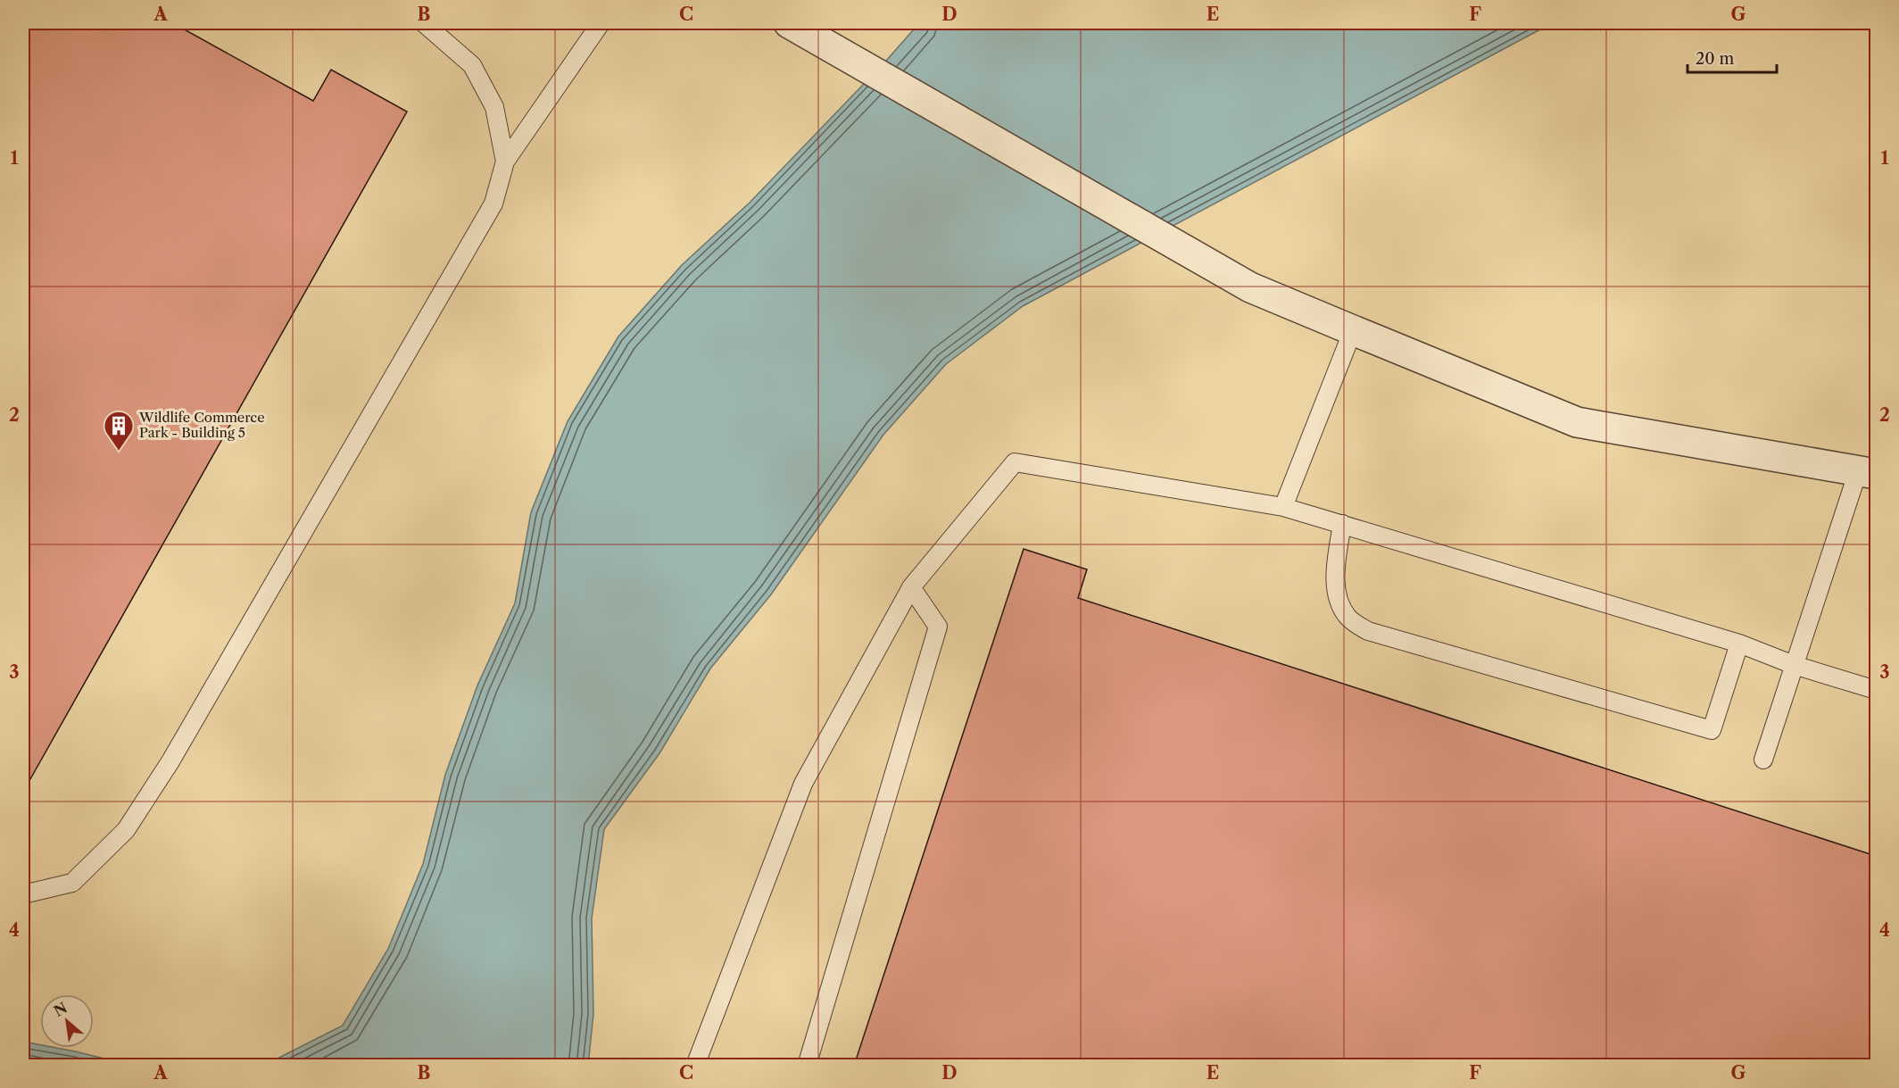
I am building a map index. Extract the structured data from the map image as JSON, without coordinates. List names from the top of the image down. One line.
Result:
{"places":{"building":["Wildlife Commerce Park - Building 5"]},"scale_bar":"20 m","north":"top left","grid":{"columns":["A","B","C","D","E","F","G"],"rows":["1","2","3","4"]}}
